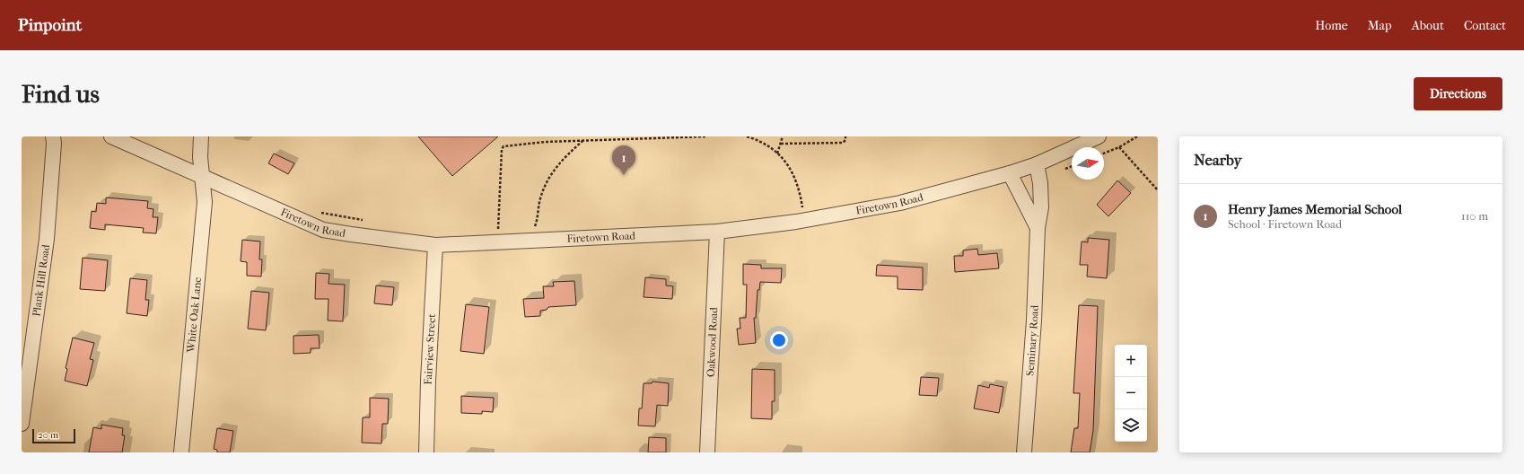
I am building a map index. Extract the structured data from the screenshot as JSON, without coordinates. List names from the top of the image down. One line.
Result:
{"streets":{"street":["Firetown Road","Plank Hill Road","White Oak Lane","Seminary Road","Oakwood Road","Fairview Street"]},"crossings":[["Firetown Road","White Oak Lane"],["Firetown Road","Seminary Road"],["Firetown Road","Oakwood Road"],["Firetown Road","Fairview Street"]],"scale_bar":"20 m","north":"right","page":{"header":"Pinpoint","nav":["Home","Map","About","Contact"],"buttons":"Directions","title":"Find us","heading":"Nearby","pins":"1","list":[{"mark":"1","name":"Henry James Memorial School","note":"School · Firetown Road","value":"110 m"}],"map_buttons":["+","−"],"scale":"20 m"}}
